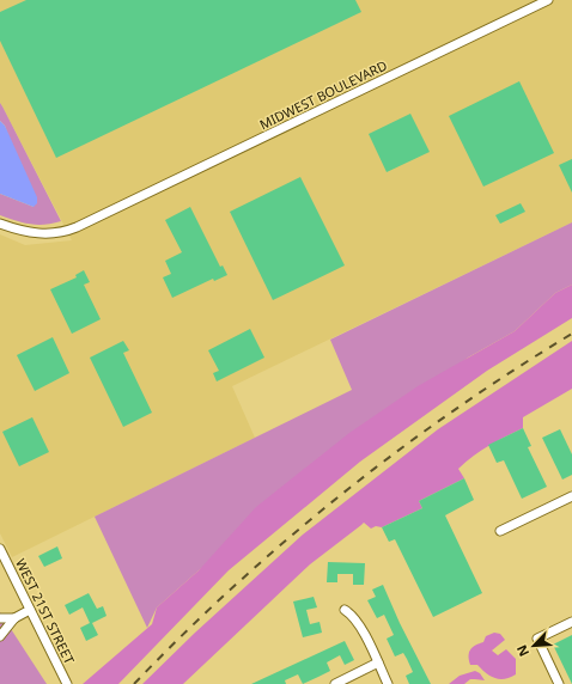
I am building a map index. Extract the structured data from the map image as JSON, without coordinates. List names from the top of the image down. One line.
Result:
{"streets":{"street":["MIDWEST BOULEVARD","WEST 21ST STREET"]},"north":"bottom left"}
